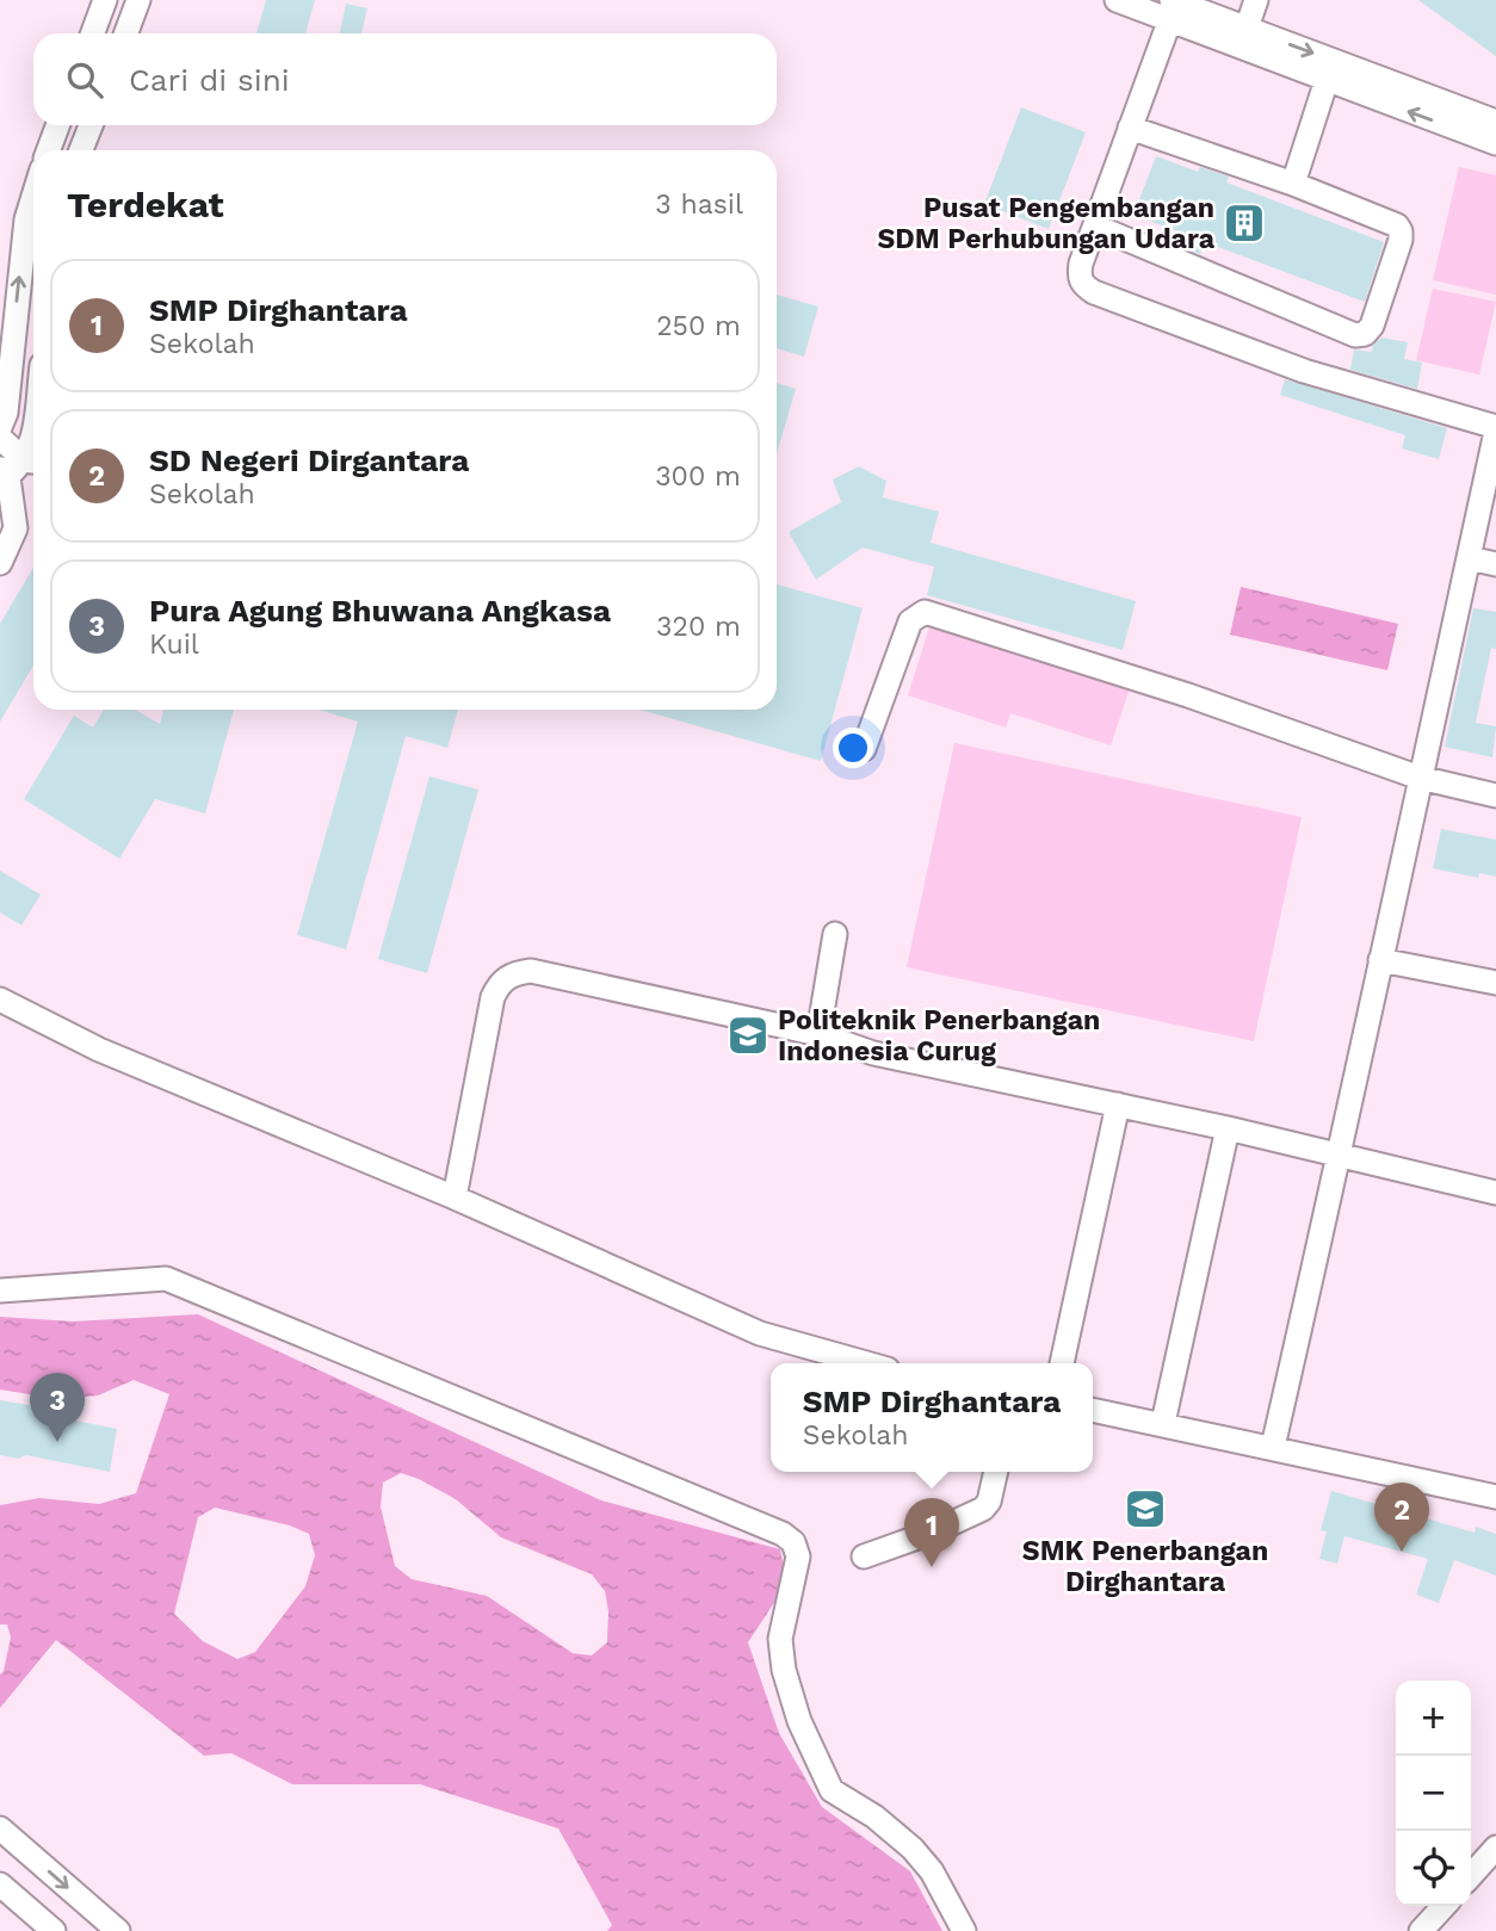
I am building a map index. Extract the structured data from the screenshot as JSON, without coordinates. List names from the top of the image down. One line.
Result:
{"places":{"building":["Pusat Pengembangan SDM Perhubungan Udara"],"school or university":["Politeknik Penerbangan Indonesia Curug","SMK Penerbangan Dirghantara"]},"page":{"search":"Cari di sini","heading":["Terdekat","3 hasil"],"list":[{"mark":"1","name":"SMP Dirghantara","note":"Sekolah","value":"250 m"},{"mark":"2","name":"SD Negeri Dirgantara","note":"Sekolah","value":"300 m"},{"mark":"3","name":"Pura Agung Bhuwana Angkasa","note":"Kuil","value":"320 m"}],"popup":["SMP Dirghantara","Sekolah"],"pins":["3","2","1"],"map_buttons":["+","−"]}}
